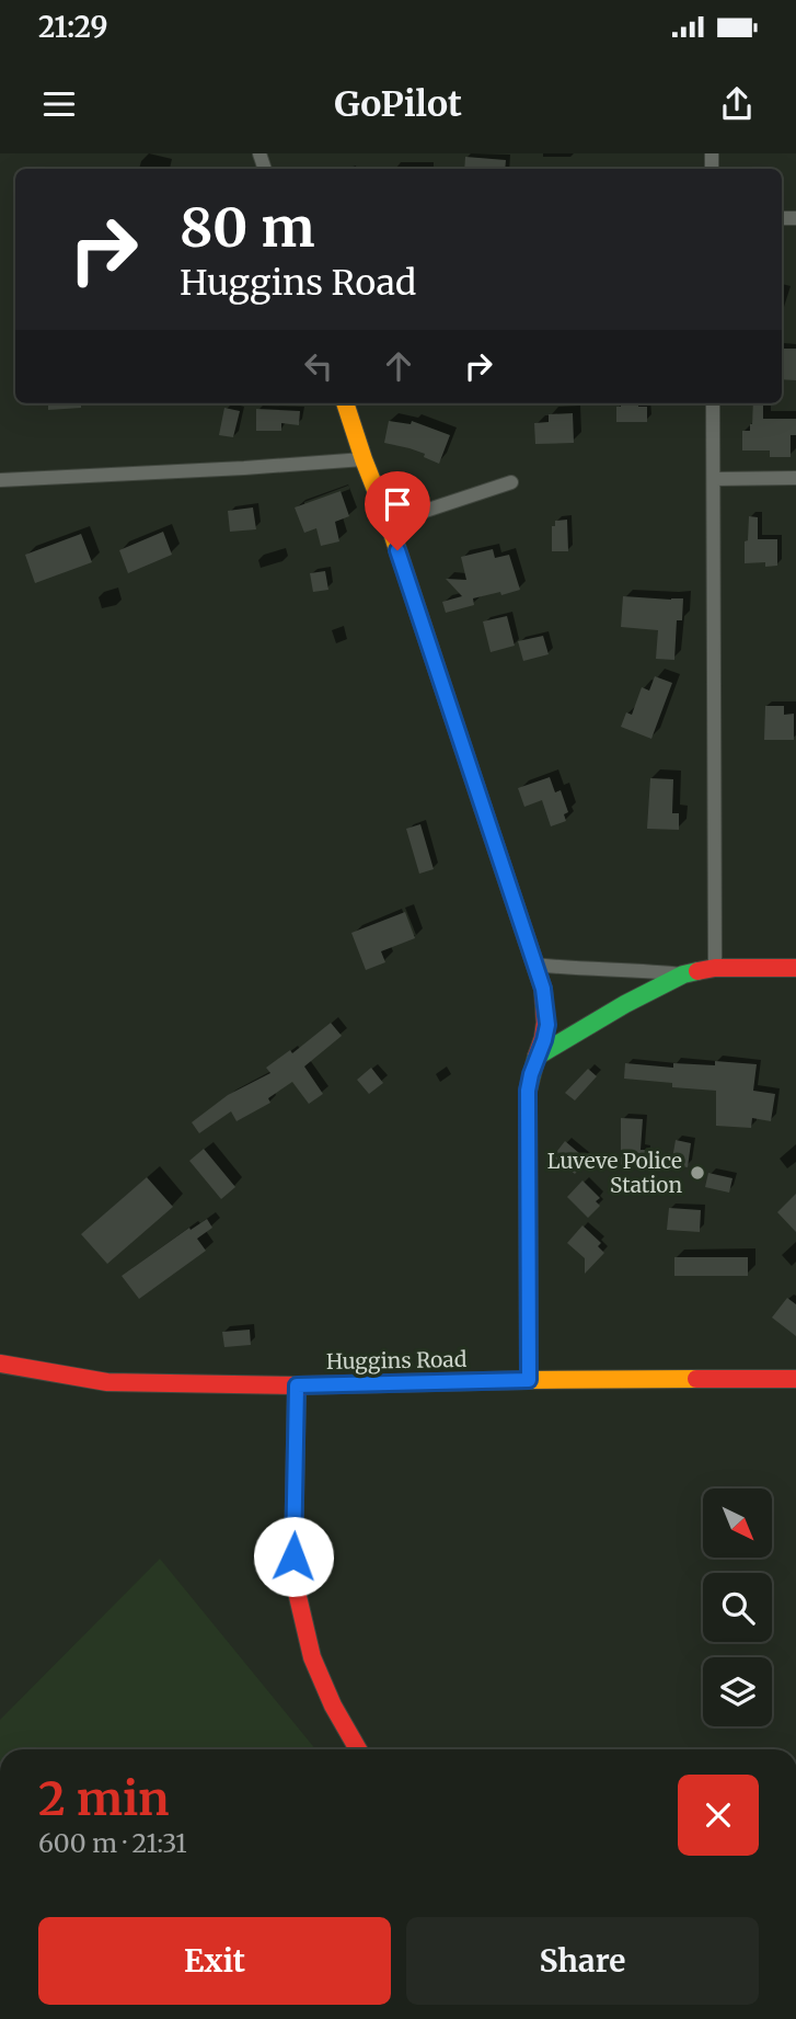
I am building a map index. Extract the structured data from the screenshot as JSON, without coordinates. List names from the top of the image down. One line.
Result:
{"streets":{"street":["Huggins Road"]},"places":["Luveve Police Station"],"north":"bottom right","page":{"status":"21:29","header":"GoPilot","turn":["80 m","Huggins Road"],"heading":["2 min","600 m · 21:31"],"buttons":["Exit","Share"]}}
